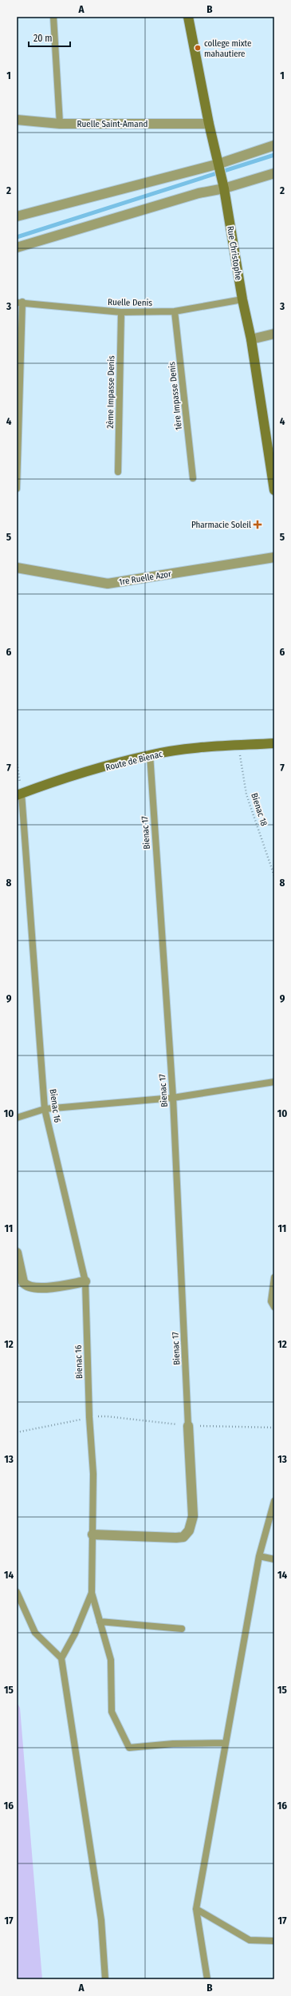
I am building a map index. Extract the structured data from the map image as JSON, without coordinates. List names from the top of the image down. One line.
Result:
{"streets":{"street":["Ruelle Saint-Amand","Rue Christophe","1re Ruelle Azor","Route de Bienac"],"lane":["Ruelle Denis","2ème Impasse Denis","1ère Impasse Denis","Bienac 17","Bienac 16"],"path":["Bienac 18"]},"crossings":[["Ruelle Saint-Amand","Rue Christophe"],["Rue Christophe","Ruelle Denis"],["Ruelle Denis","2ème Impasse Denis"],["Ruelle Denis","1ère Impasse Denis"],["Route de Bienac","Bienac 18"],["Route de Bienac","Bienac 17"],["Route de Bienac","Bienac 16"]],"places":{"other":["college mixte mahautiere"],"health":["Pharmacie Soleil"]},"scale_bar":"20 m","grid":{"columns":["A","B"],"rows":["1","2","3","4","5","6","7","8","9","10","11","12","13","14","15","16","17"]}}
